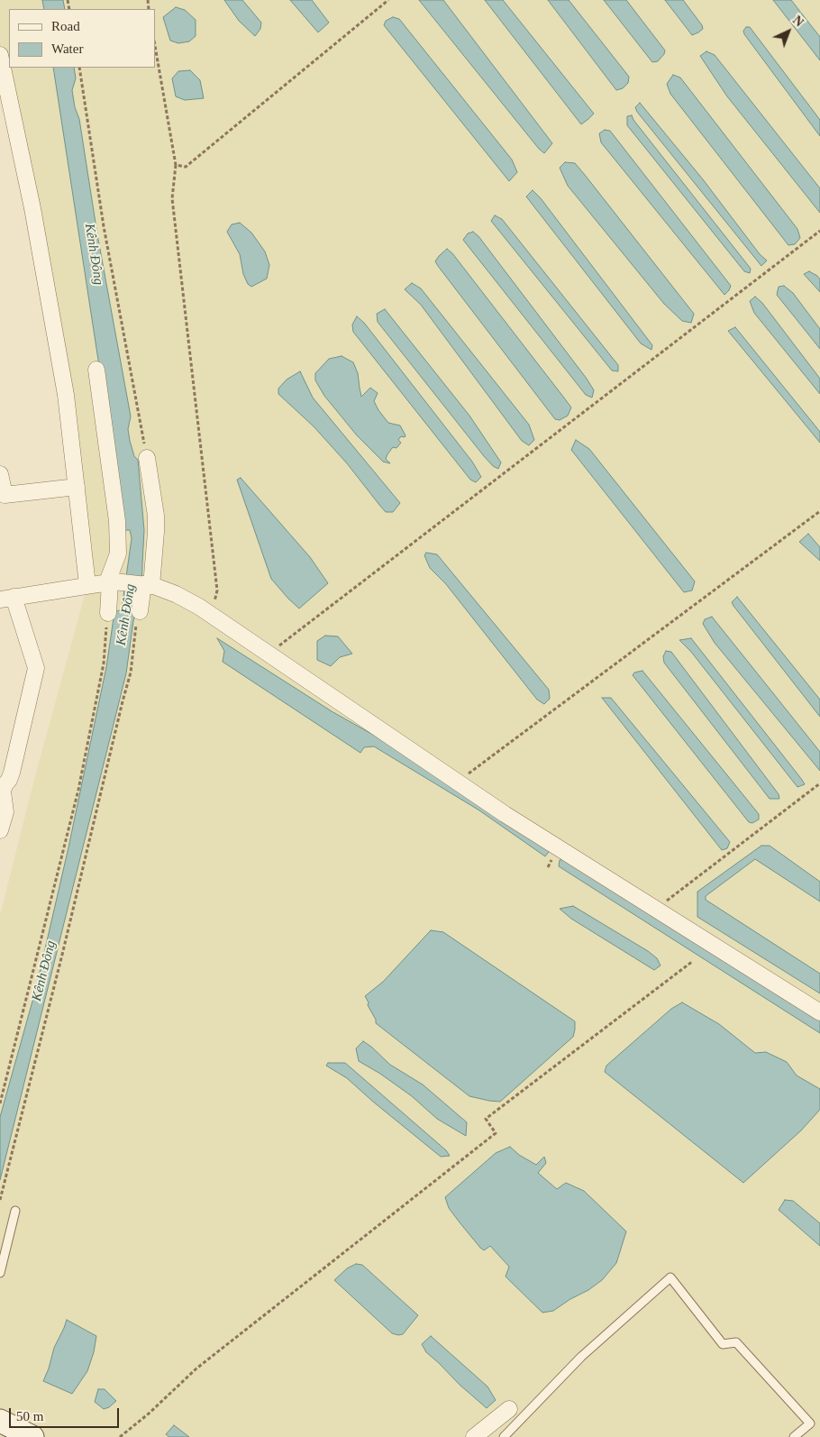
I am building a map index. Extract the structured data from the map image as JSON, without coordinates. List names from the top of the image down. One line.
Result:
{"water":["Kênh Đông"],"legend":["Road","Water"],"scale_bar":"50 m","north":"top right"}
